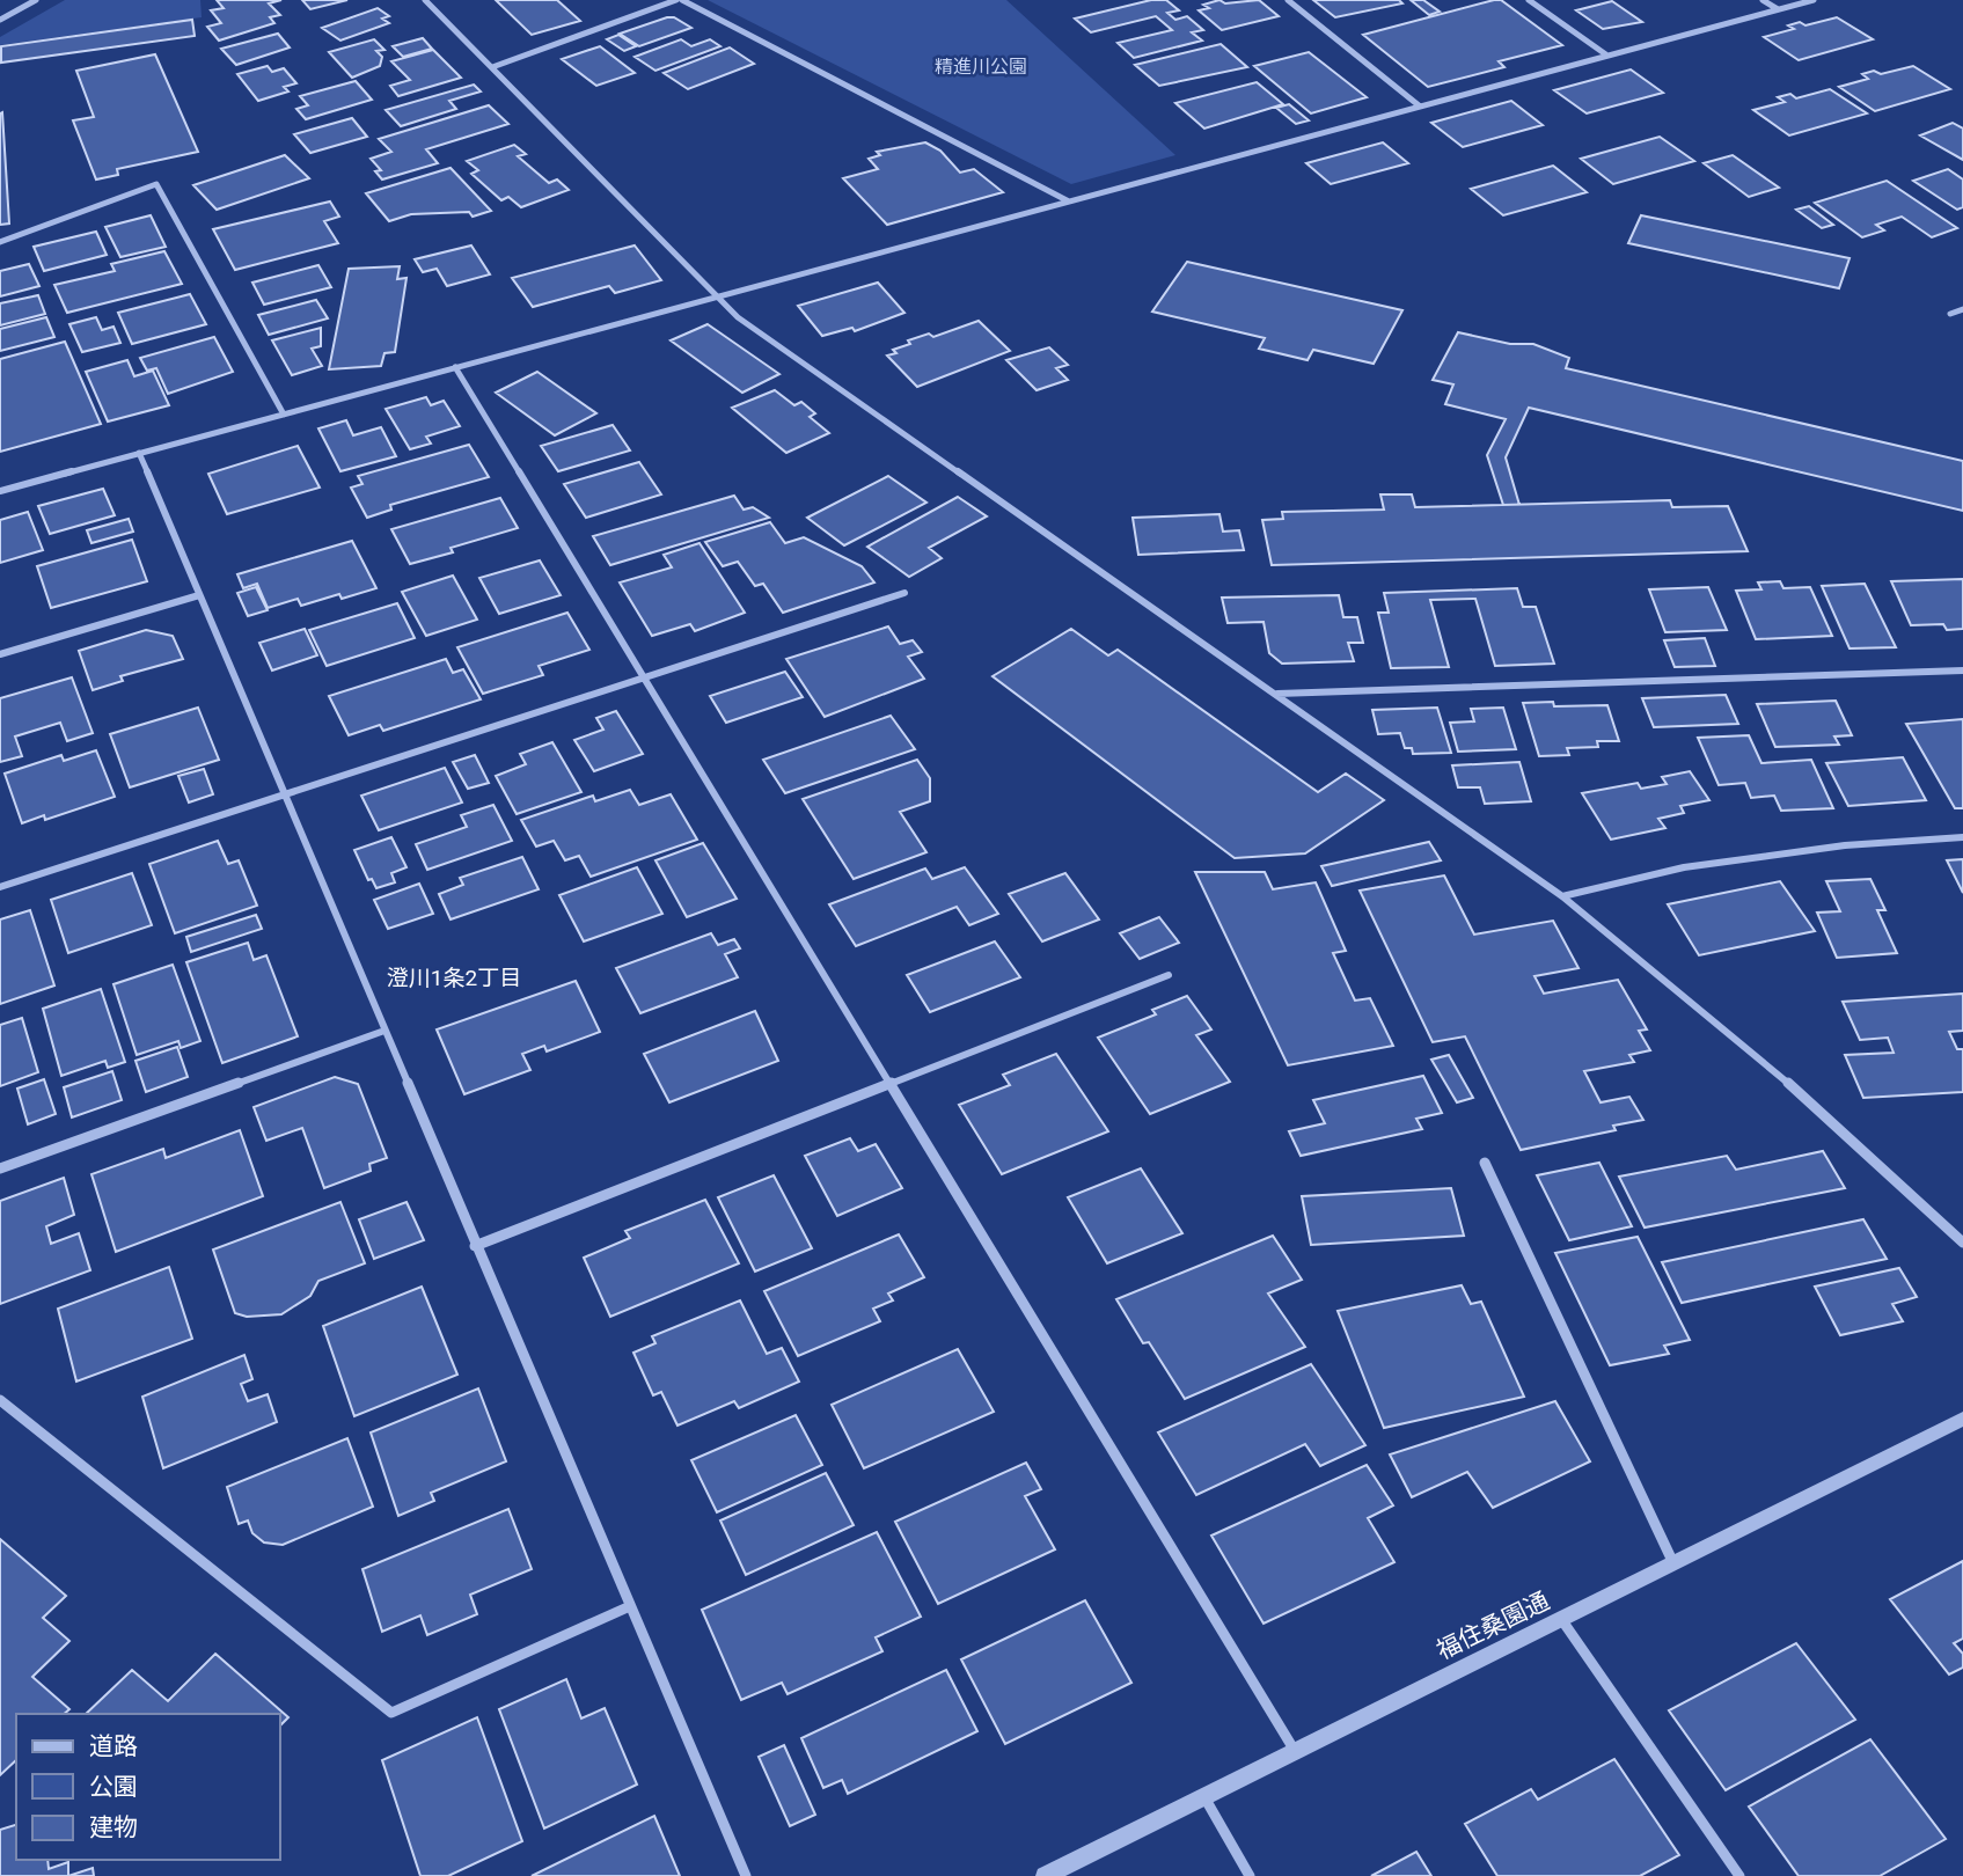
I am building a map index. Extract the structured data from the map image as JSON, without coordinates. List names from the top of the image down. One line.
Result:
{"streets":{"street":["福住桑園通"]},"districts":["澄川1条2丁目"],"parks":["精進川公園"],"legend":["道路","公園","建物"]}
